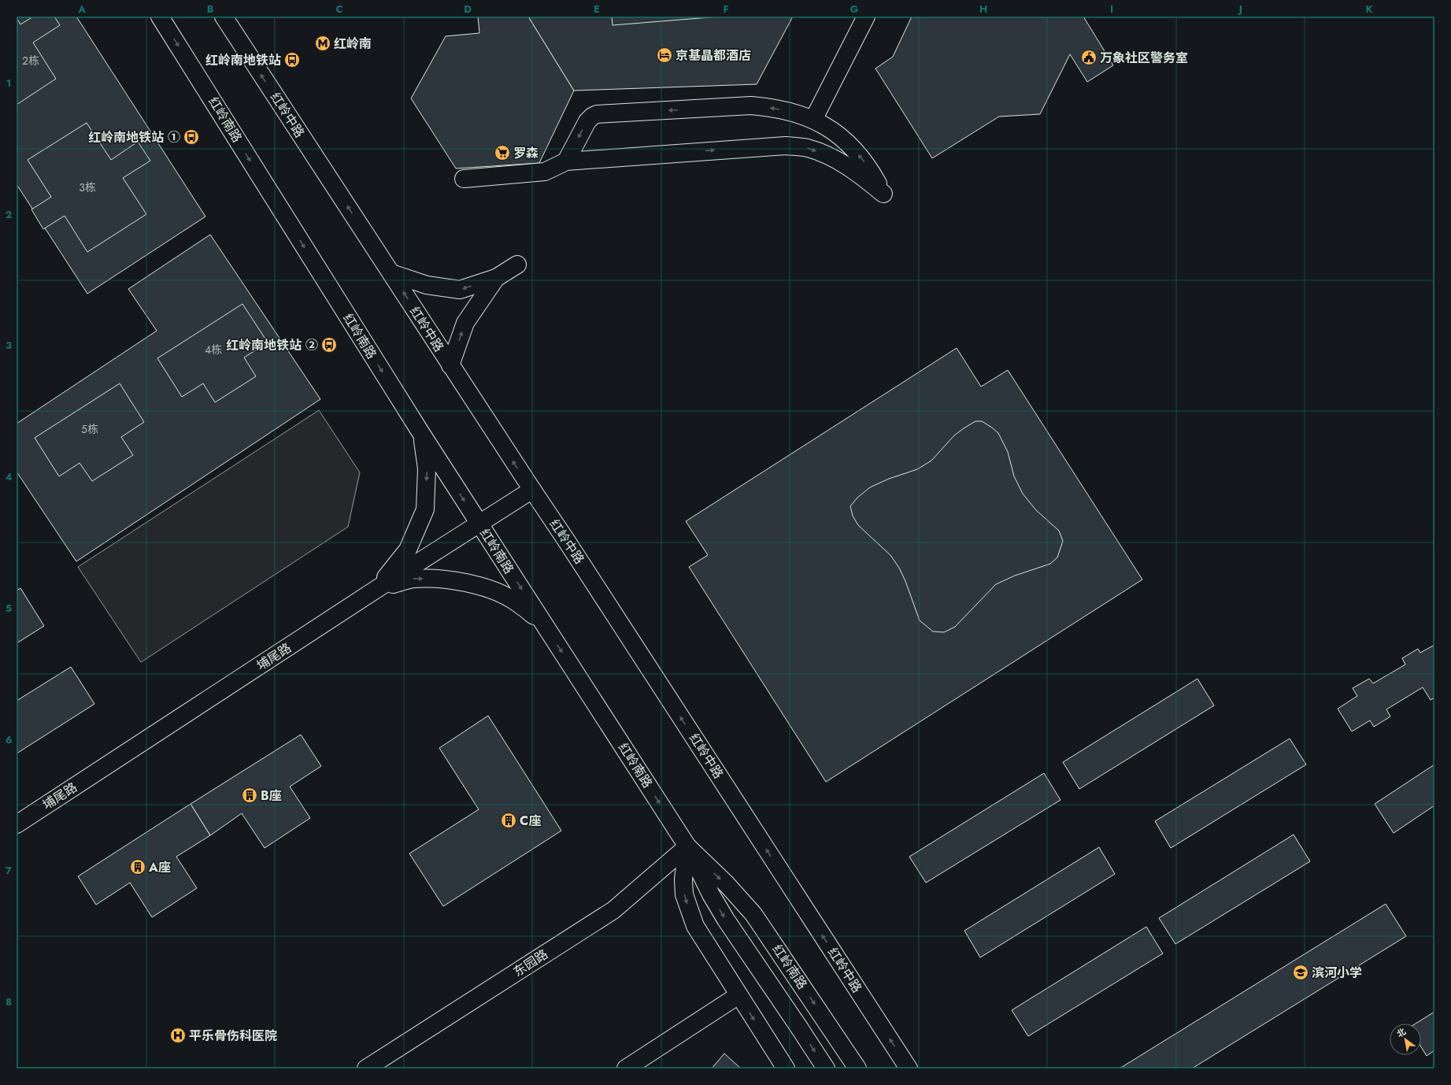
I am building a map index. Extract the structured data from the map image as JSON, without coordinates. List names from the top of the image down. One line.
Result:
{"streets":{"main road":["红岭中路","红岭南路","埔尾路","东园路"]},"crossings":[["红岭中路","埔尾路"],["红岭南路","埔尾路"],["红岭南路","东园路"]],"places":{"metro station":["红岭南"],"hotel":["京基晶都酒店"],"public building":["万象社区警务室"],"bus stop":["红岭南地铁站","红岭南地铁站 ①","红岭南地铁站 ②"],"supermarket":["罗森"],"building":["B座","C座","A座"],"school or university":["滨河小学"],"hospital":["平乐骨伤科医院"]},"house_numbers":["2栋","3栋","4栋","5栋"],"north":"top left","grid":{"columns":["A","B","C","D","E","F","G","H","I","J","K"],"rows":["1","2","3","4","5","6","7","8"]}}
